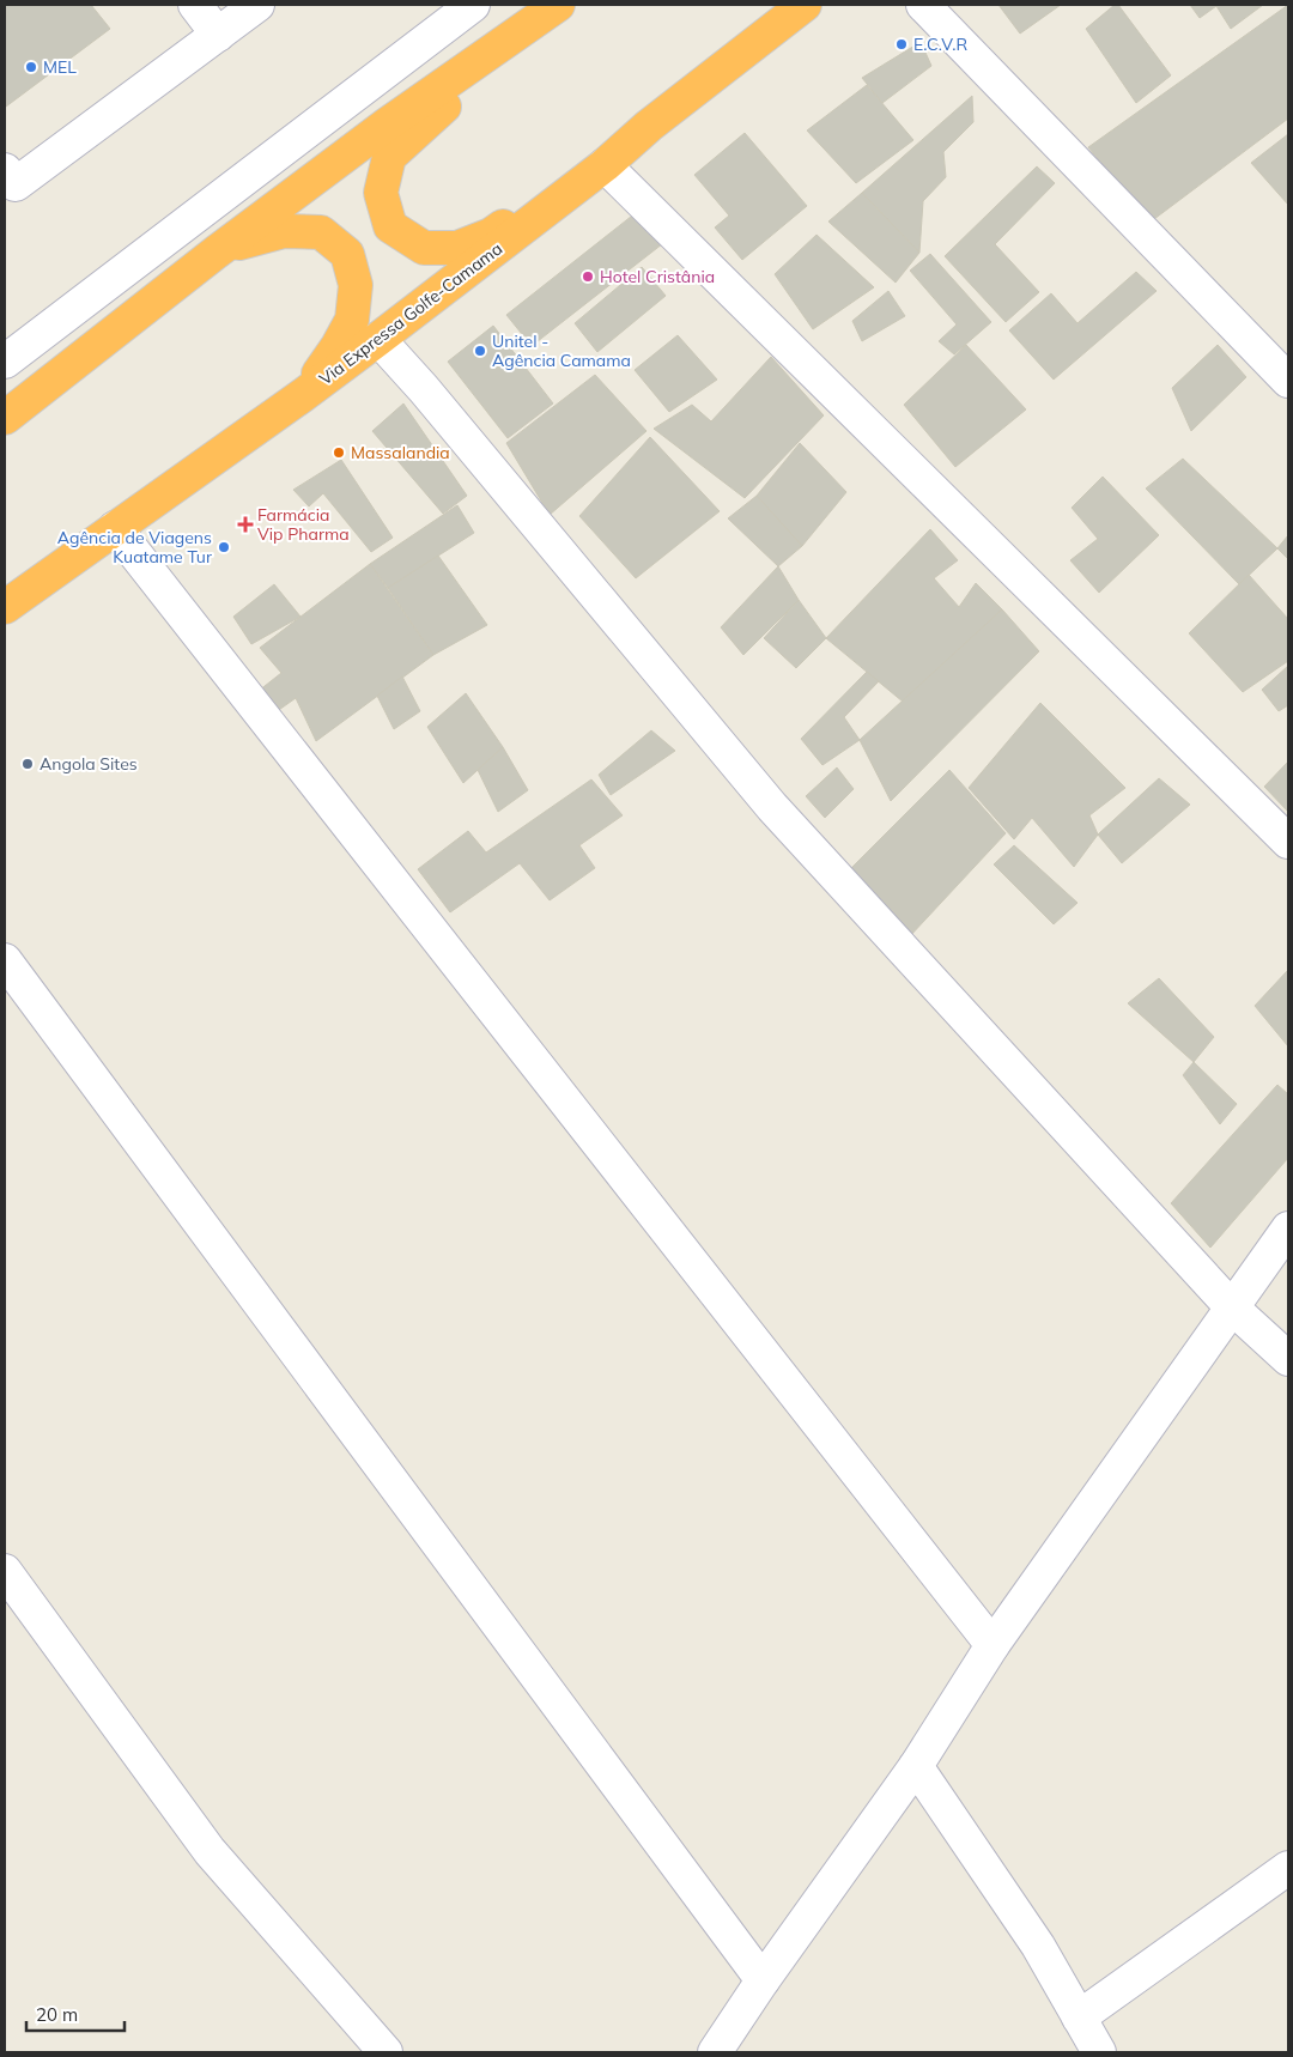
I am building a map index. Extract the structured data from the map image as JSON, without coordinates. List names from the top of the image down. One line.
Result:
{"streets":{"highway":["Via Expressa Golfe-Camama"]},"places":{"other":["E.C.V.R","MEL","Hotel Cristânia","Unitel - Agência Camama","Massalandia","Agência de Viagens Kuatame Tur","Angola Sites"],"health":["Farmácia Vip Pharma"]},"scale_bar":"20 m"}
